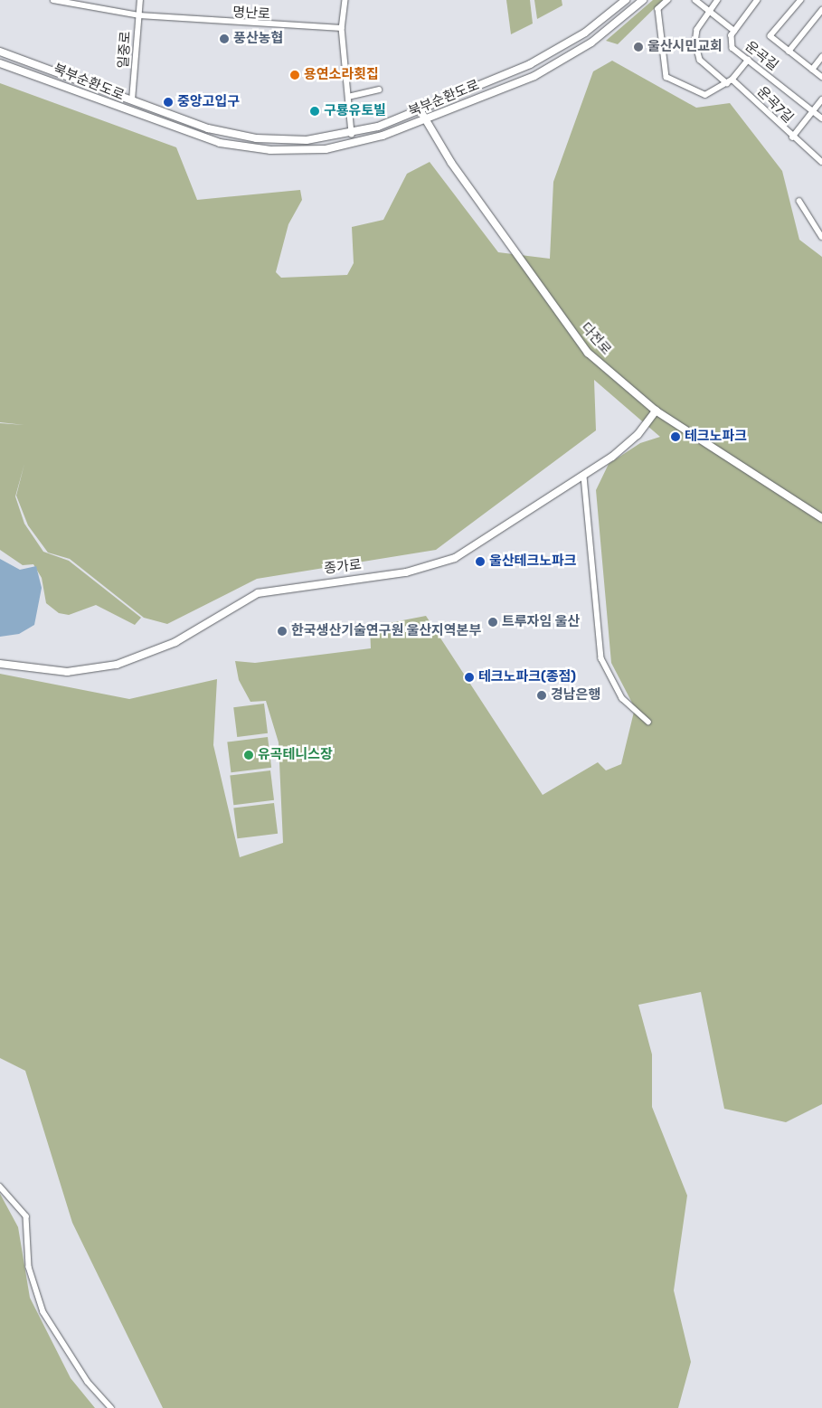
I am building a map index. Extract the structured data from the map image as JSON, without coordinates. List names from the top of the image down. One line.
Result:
{"streets":{"main road":["북부순환도로","다전로","종가로"],"street":["명난로","일중로","운곡길","운곡7길"]},"crossings":[["명난로","일중로"],["일중로","북부순환도로"],["북부순환도로","다전로"],["다전로","종가로"]],"places":["풍산농협","울산시민교회","용연소라횟집","중앙고입구","구룡유토빌","테크노파크","울산테크노파크","트루자임 울산","한국생산기술연구원 울산지역본부","테크노파크(종점)","경남은행","유곡테니스장"]}
